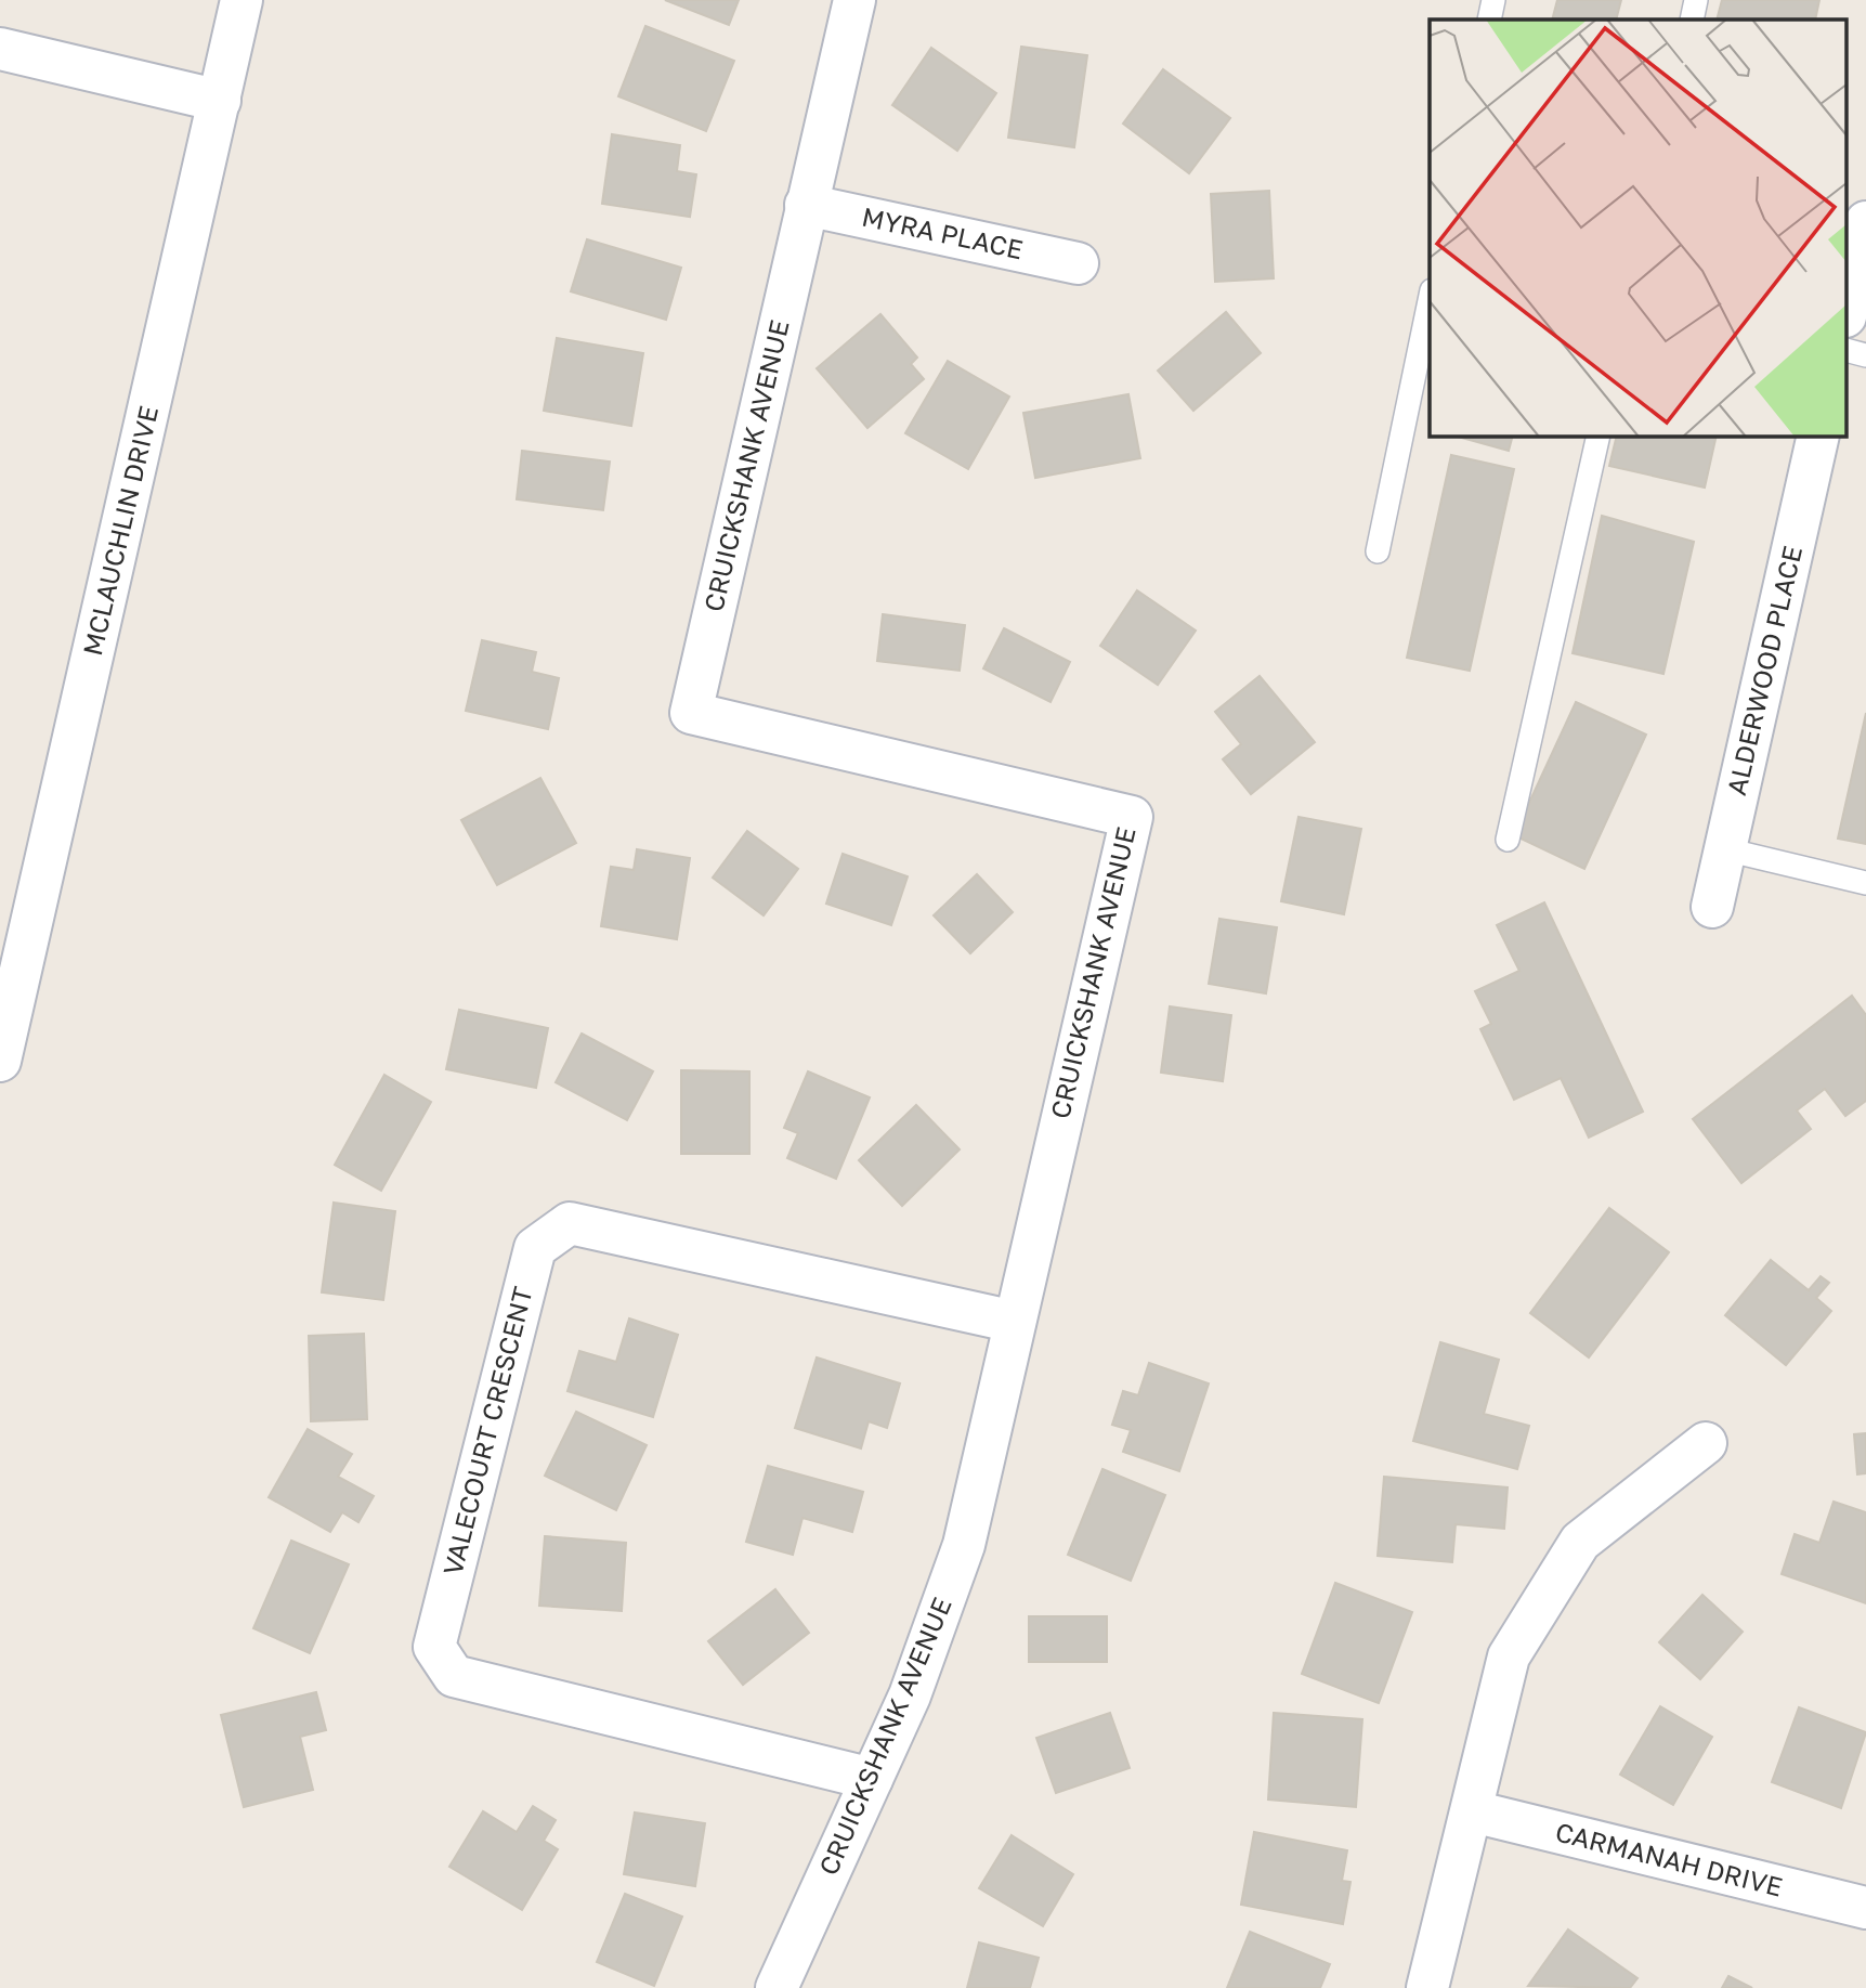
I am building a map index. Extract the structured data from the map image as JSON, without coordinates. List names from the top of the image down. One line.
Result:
{"streets":{"street":["MYRA PLACE","CRUICKSHANK AVENUE","MCLAUCHLIN DRIVE","ALDERWOOD PLACE","VALECOURT CRESCENT","CARMANAH DRIVE"]},"crossings":[["MYRA PLACE","CRUICKSHANK AVENUE"],["CRUICKSHANK AVENUE","VALECOURT CRESCENT"]]}
